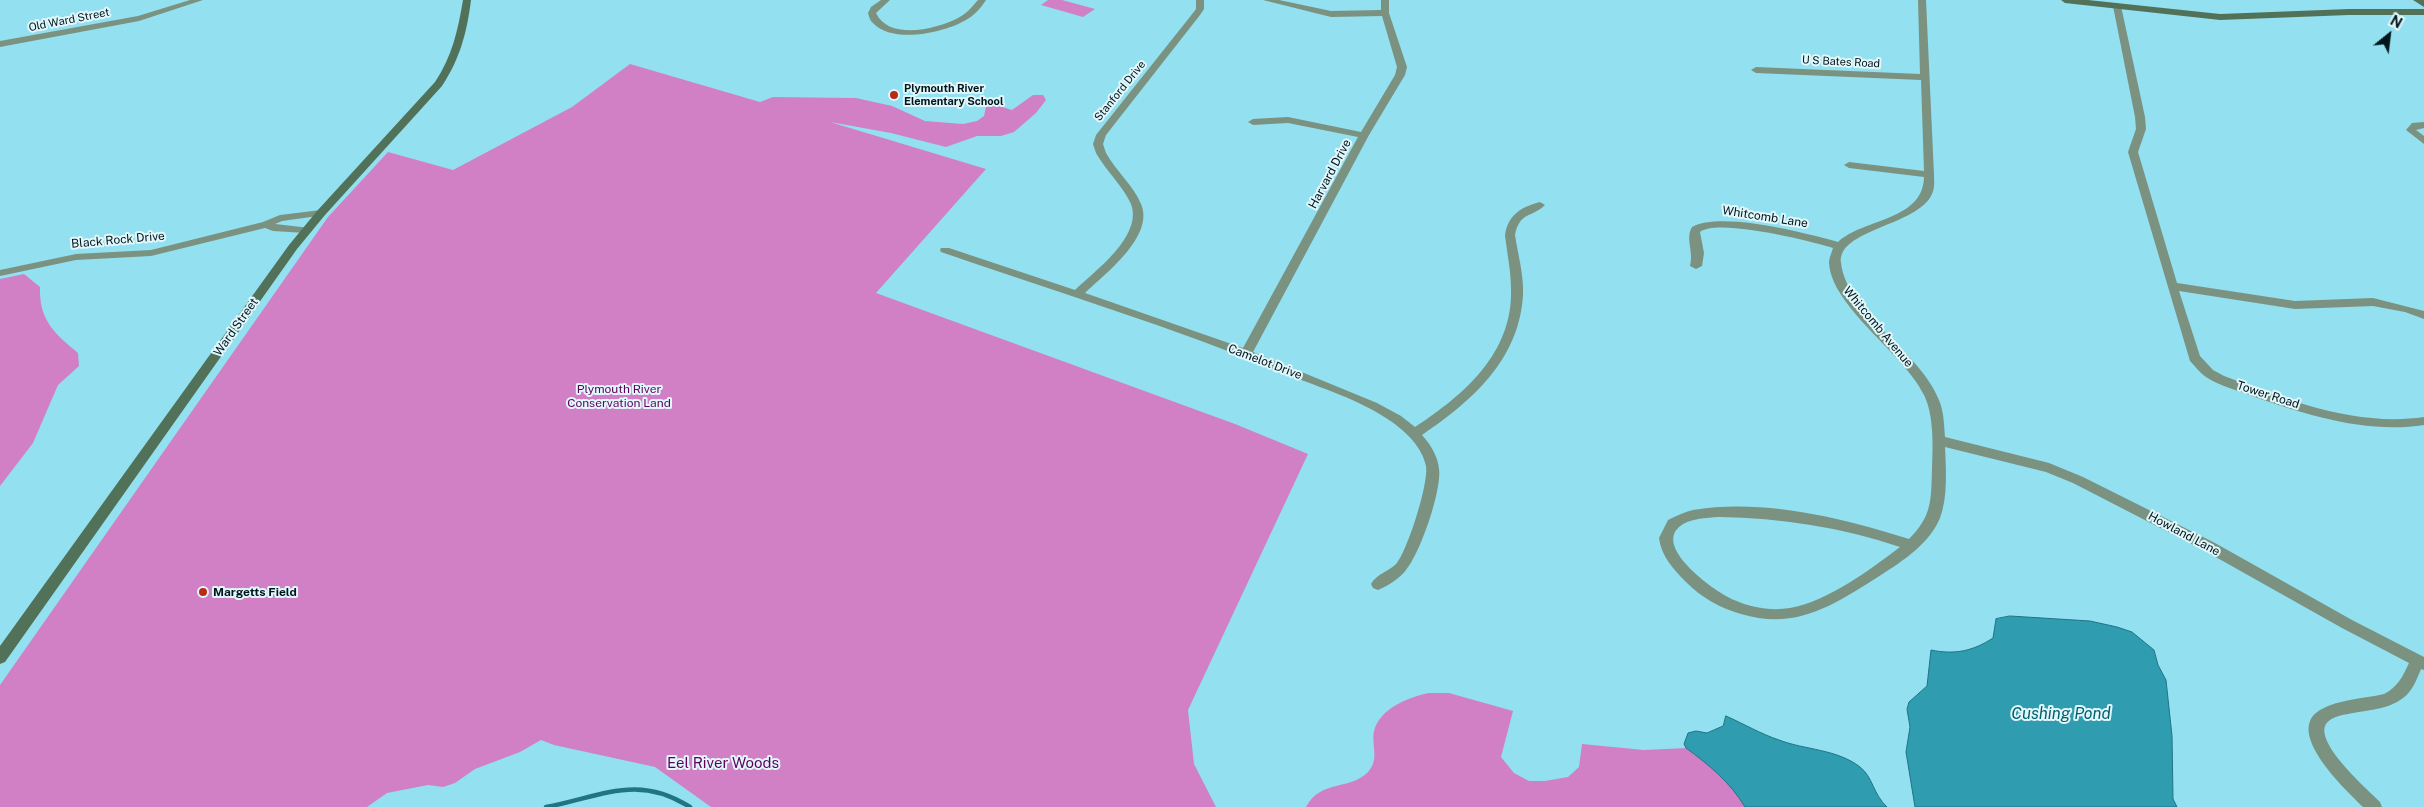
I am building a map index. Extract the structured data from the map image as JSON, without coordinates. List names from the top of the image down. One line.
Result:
{"streets":{"street":["Old Ward Street","U S Bates Road","Stanford Drive","Harvard Drive","Whitcomb Lane","Black Rock Drive","Ward Street","Whitcomb Avenue","Camelot Drive","Tower Road","Howland Lane"]},"crossings":[["Stanford Drive","Camelot Drive"],["Harvard Drive","Camelot Drive"],["Whitcomb Lane","Whitcomb Avenue"],["Black Rock Drive","Ward Street"],["Whitcomb Avenue","Howland Lane"]],"water":["Cushing Pond"],"parks":["Plymouth River Conservation Land","Eel River Woods"],"places":["Plymouth River Elementary School","Margetts Field"],"north":"top right"}
